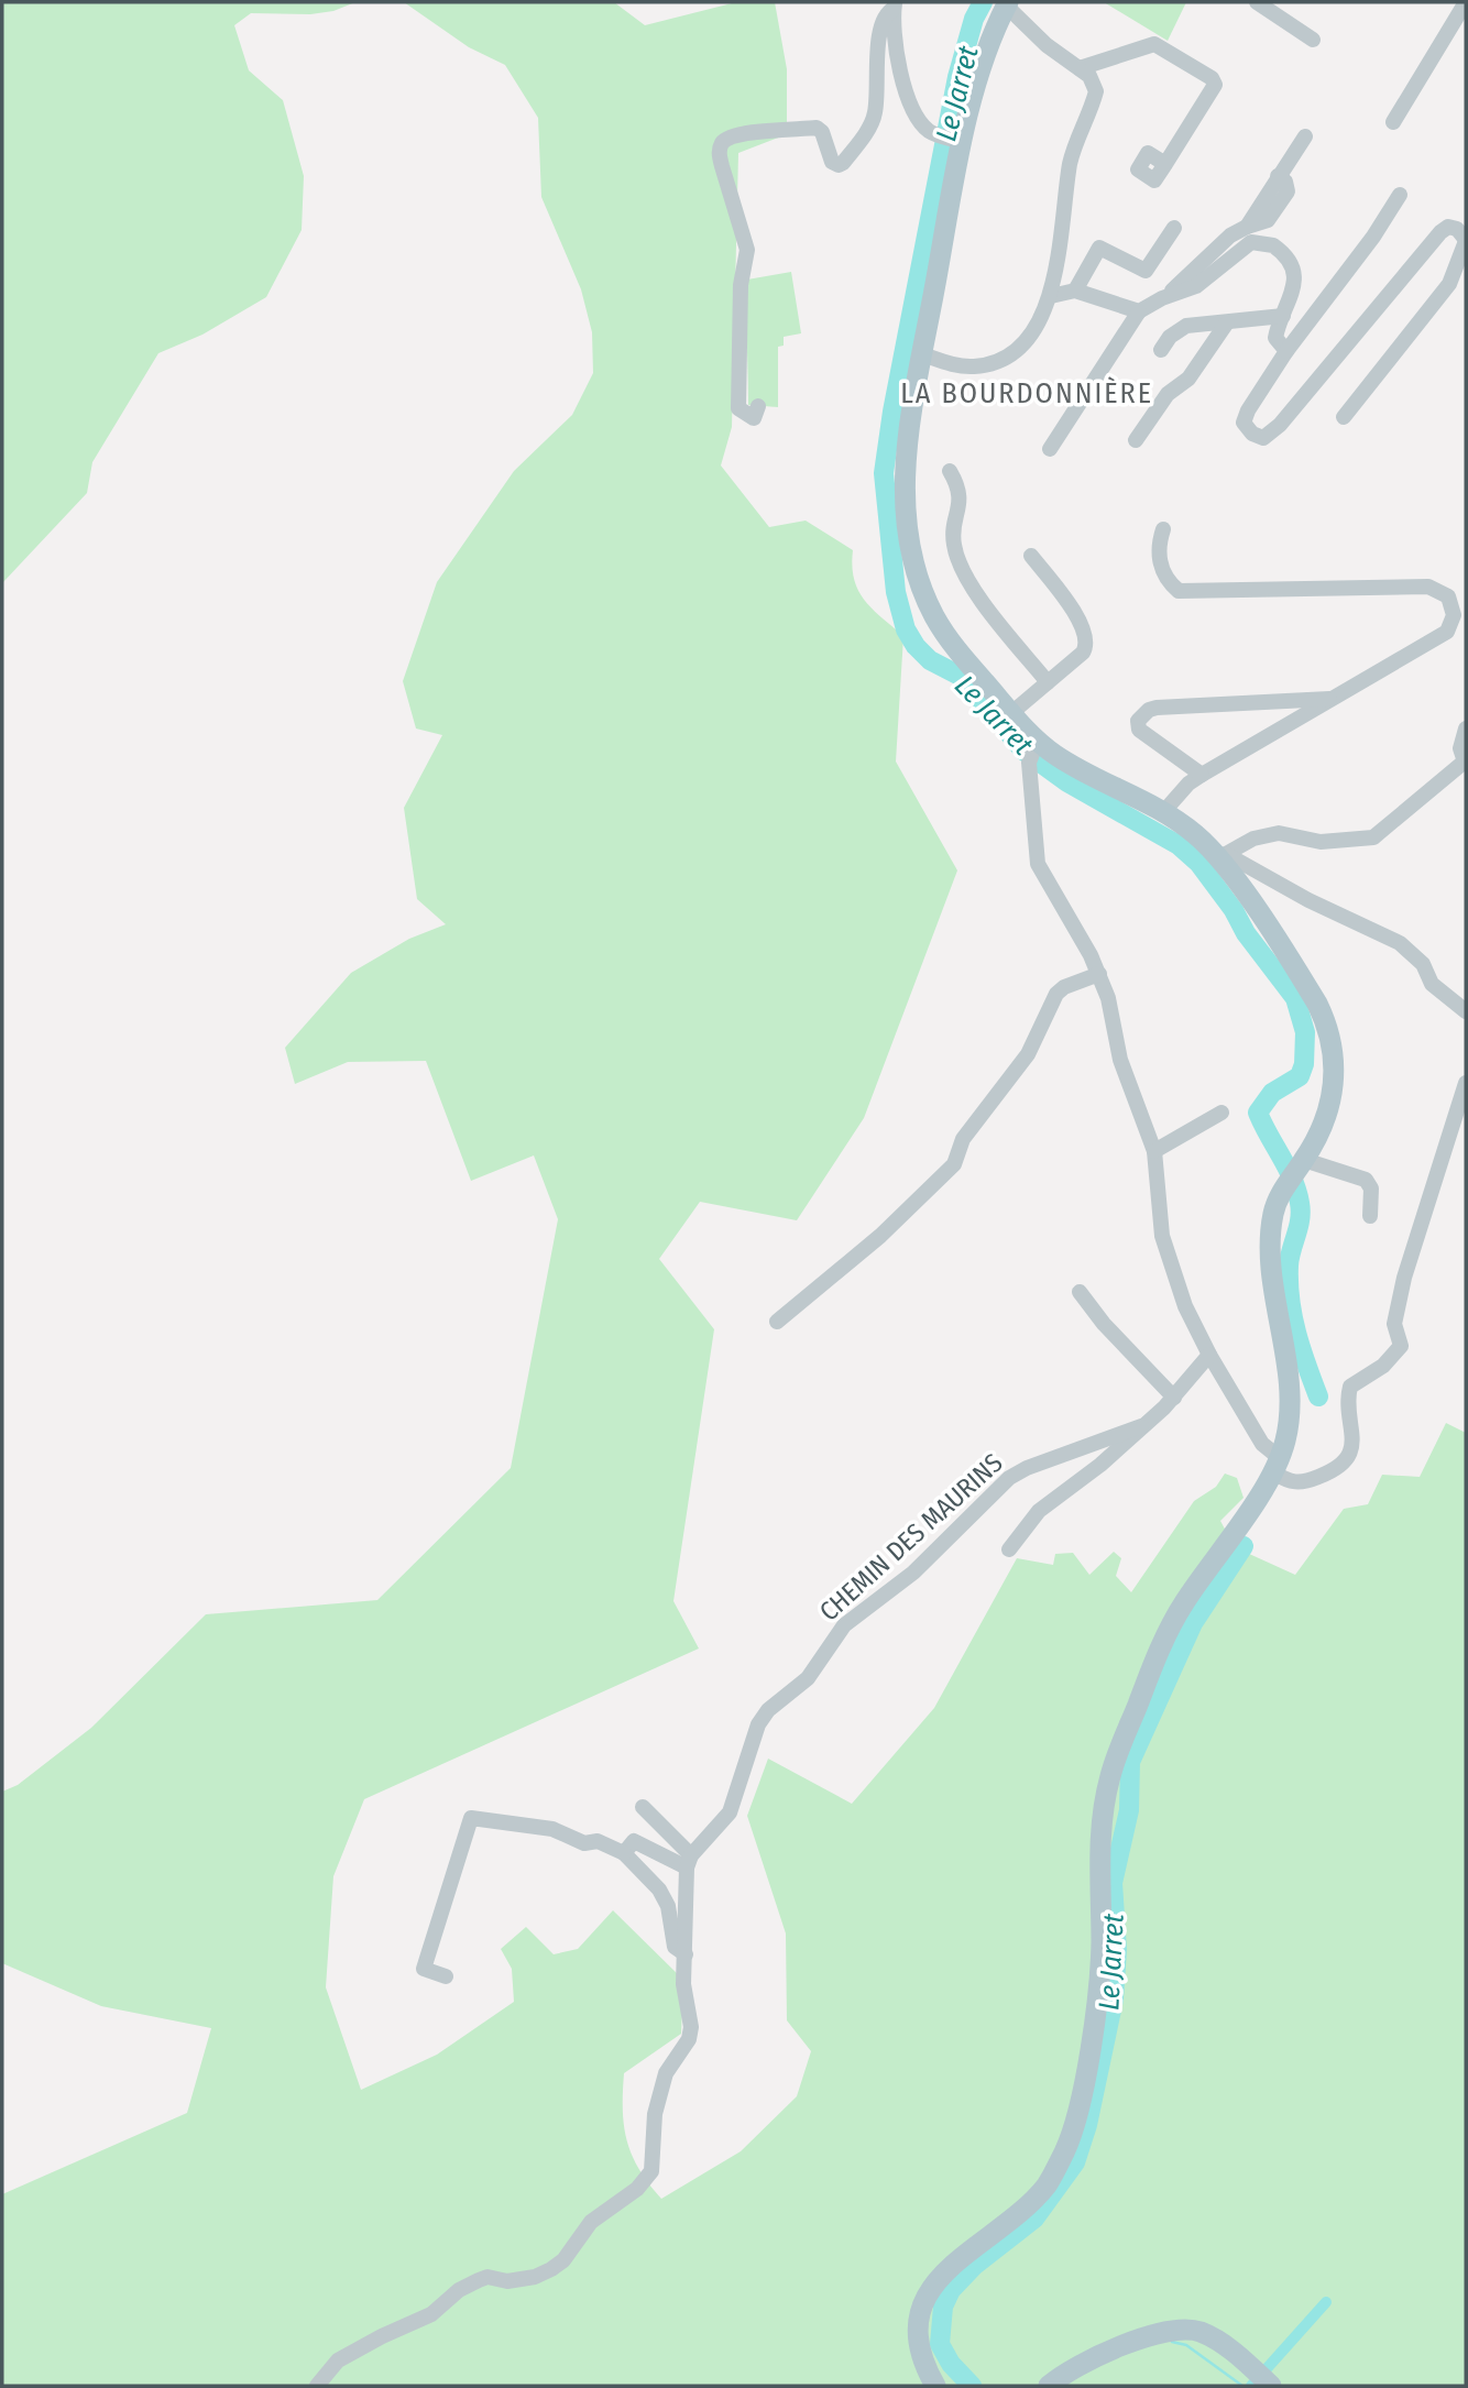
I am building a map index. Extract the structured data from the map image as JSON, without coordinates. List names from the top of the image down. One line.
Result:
{"streets":{"street":["CHEMIN DES MAURINS"]},"districts":["LA BOURDONNIÈRE"],"water":["Le Jarret"]}
